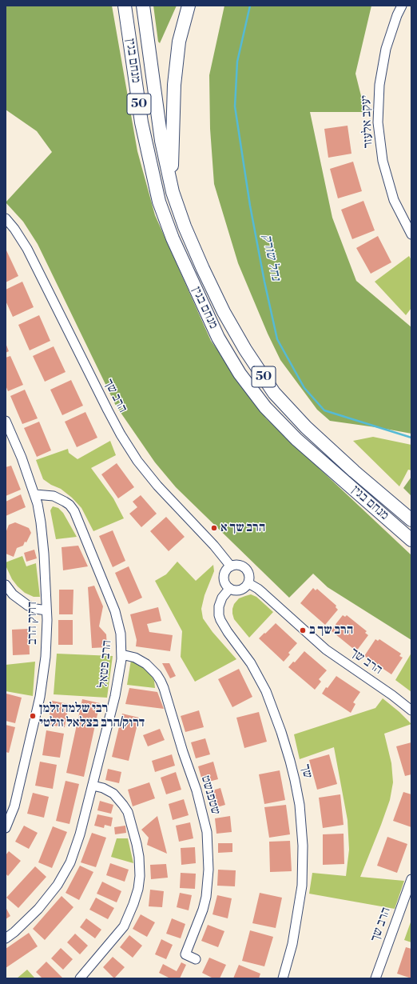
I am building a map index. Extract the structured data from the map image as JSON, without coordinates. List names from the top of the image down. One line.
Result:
{"streets":{"highway":["מנחם בגין","50"],"street":["יעקב אלעזר","הרב שך","דרוק הרב","הרב פטאל","שך","שטפנשט"]},"crossings":[["הרב שך","שך"],["דרוק הרב","הרב פטאל"],["הרב פטאל","שטפנשט"]],"water":["נחל שורק"],"places":["הרב שך א","הרב שך ב","רבי שלמה זלמן דרוק/הרב בצלאל זולטי"]}
